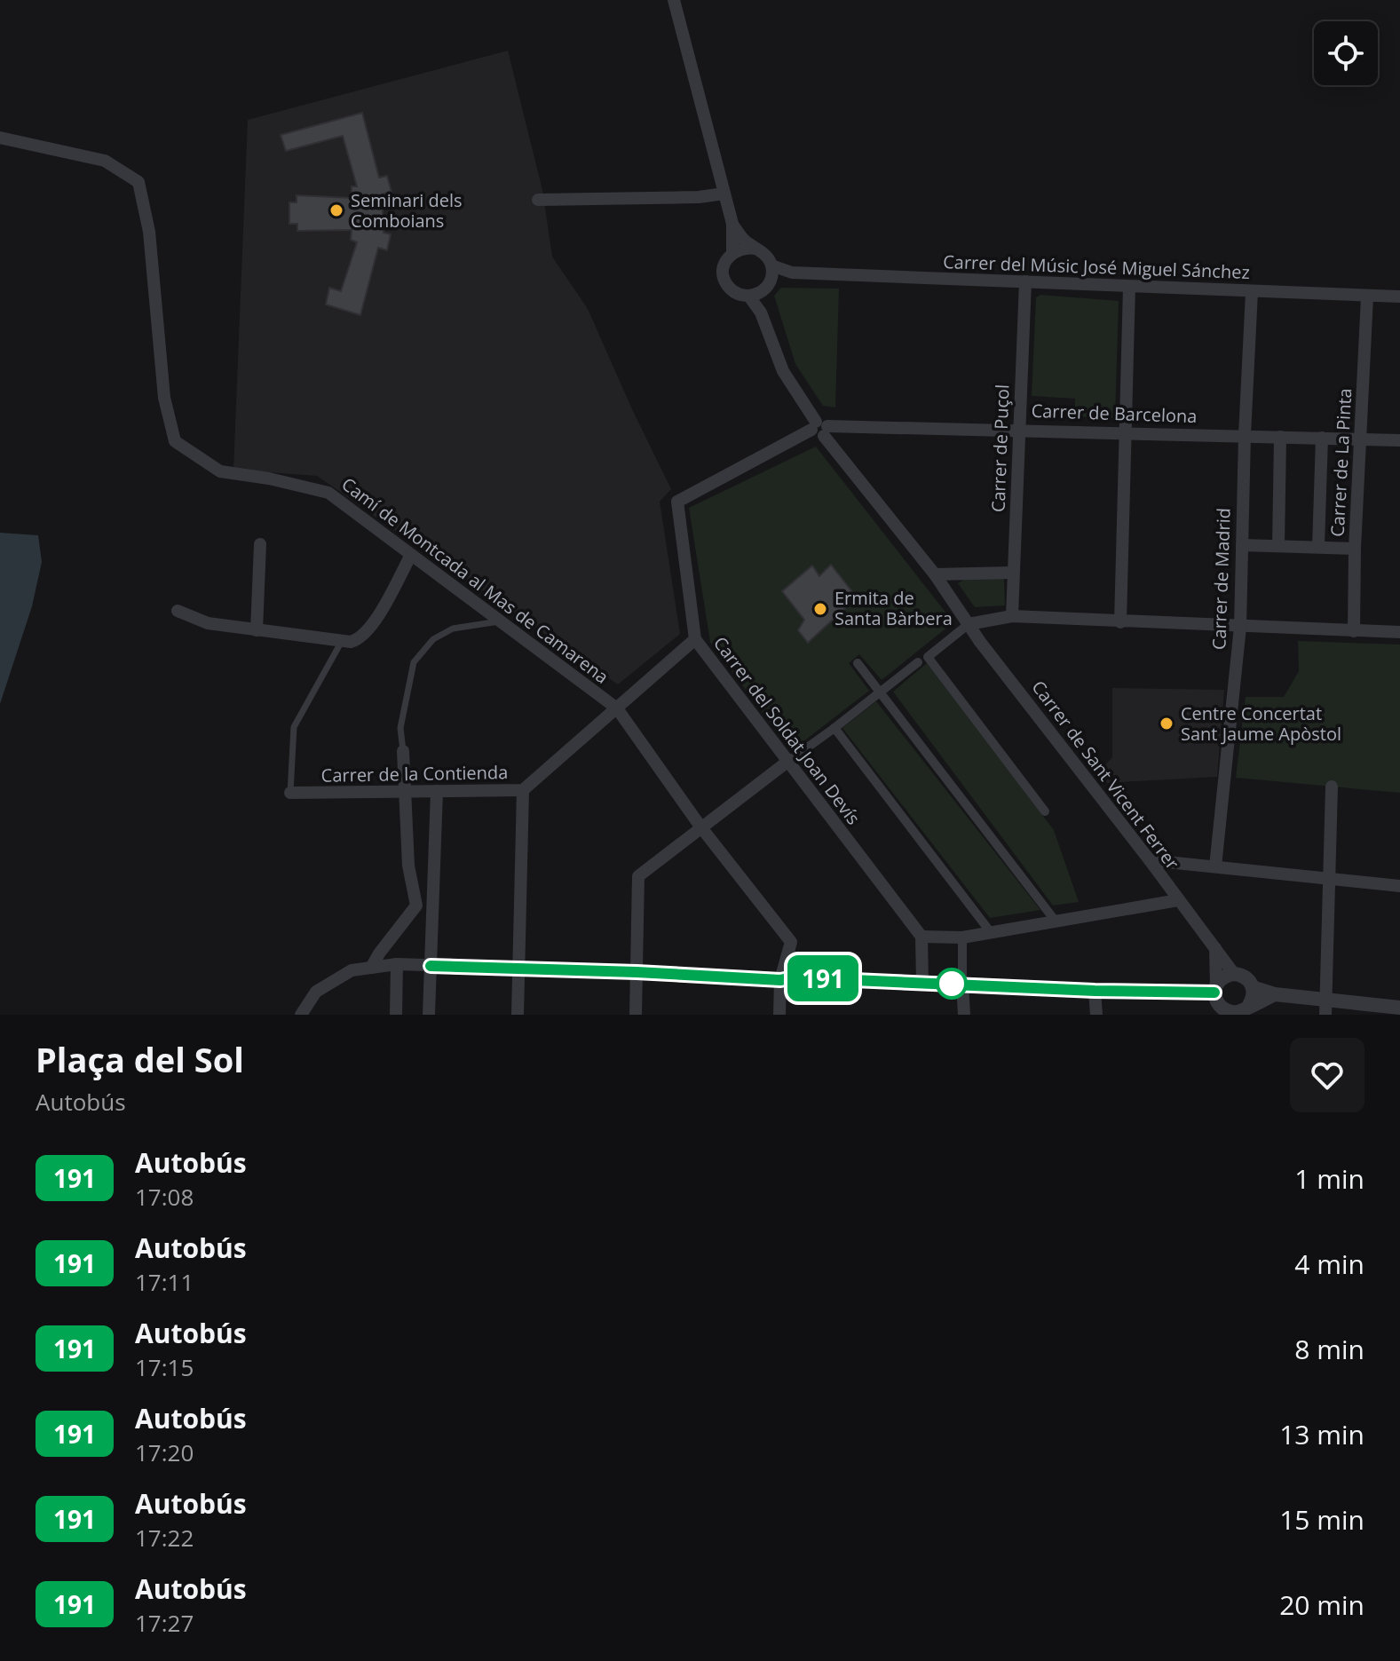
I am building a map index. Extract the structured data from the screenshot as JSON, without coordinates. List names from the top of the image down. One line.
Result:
{"streets":{"street":["Carrer del Músic José Miguel Sánchez","Carrer de Barcelona","Carrer de Puçol","Carrer de La Pinta","Carrer de Madrid","Camí de Montcada al Mas de Camarena","Carrer del Soldat Joan Devís","Carrer de la Contienda","Carrer de Sant Vicent Ferrer"]},"crossings":[["Carrer del Músic José Miguel Sánchez","Carrer de Puçol"],["Carrer del Músic José Miguel Sánchez","Carrer de La Pinta"],["Carrer del Músic José Miguel Sánchez","Carrer de Madrid"],["Carrer de Barcelona","Carrer de Puçol"],["Carrer de Barcelona","Carrer de La Pinta"],["Carrer de Barcelona","Carrer de Madrid"],["Carrer de Barcelona","Carrer del Soldat Joan Devís"],["Carrer de Barcelona","Carrer de Sant Vicent Ferrer"],["Camí de Montcada al Mas de Camarena","Carrer de la Contienda"],["Carrer del Soldat Joan Devís","Carrer de la Contienda"],["Carrer del Soldat Joan Devís","Carrer de Sant Vicent Ferrer"]],"places":["Seminari dels Comboians","Ermita de Santa Bàrbera","Centre Concertat Sant Jaume Apòstol"],"lines":["bus line 191"],"page":{"on_map":"191","heading":["Plaça del Sol","Autobús"],"list":[{"mark":"191","name":"Autobús","note":"17:08","value":"1 min"},{"mark":"191","name":"Autobús","note":"17:11","value":"4 min"},{"mark":"191","name":"Autobús","note":"17:15","value":"8 min"},{"mark":"191","name":"Autobús","note":"17:20","value":"13 min"},{"mark":"191","name":"Autobús","note":"17:22","value":"15 min"},{"mark":"191","name":"Autobús","note":"17:27","value":"20 min"}]}}
